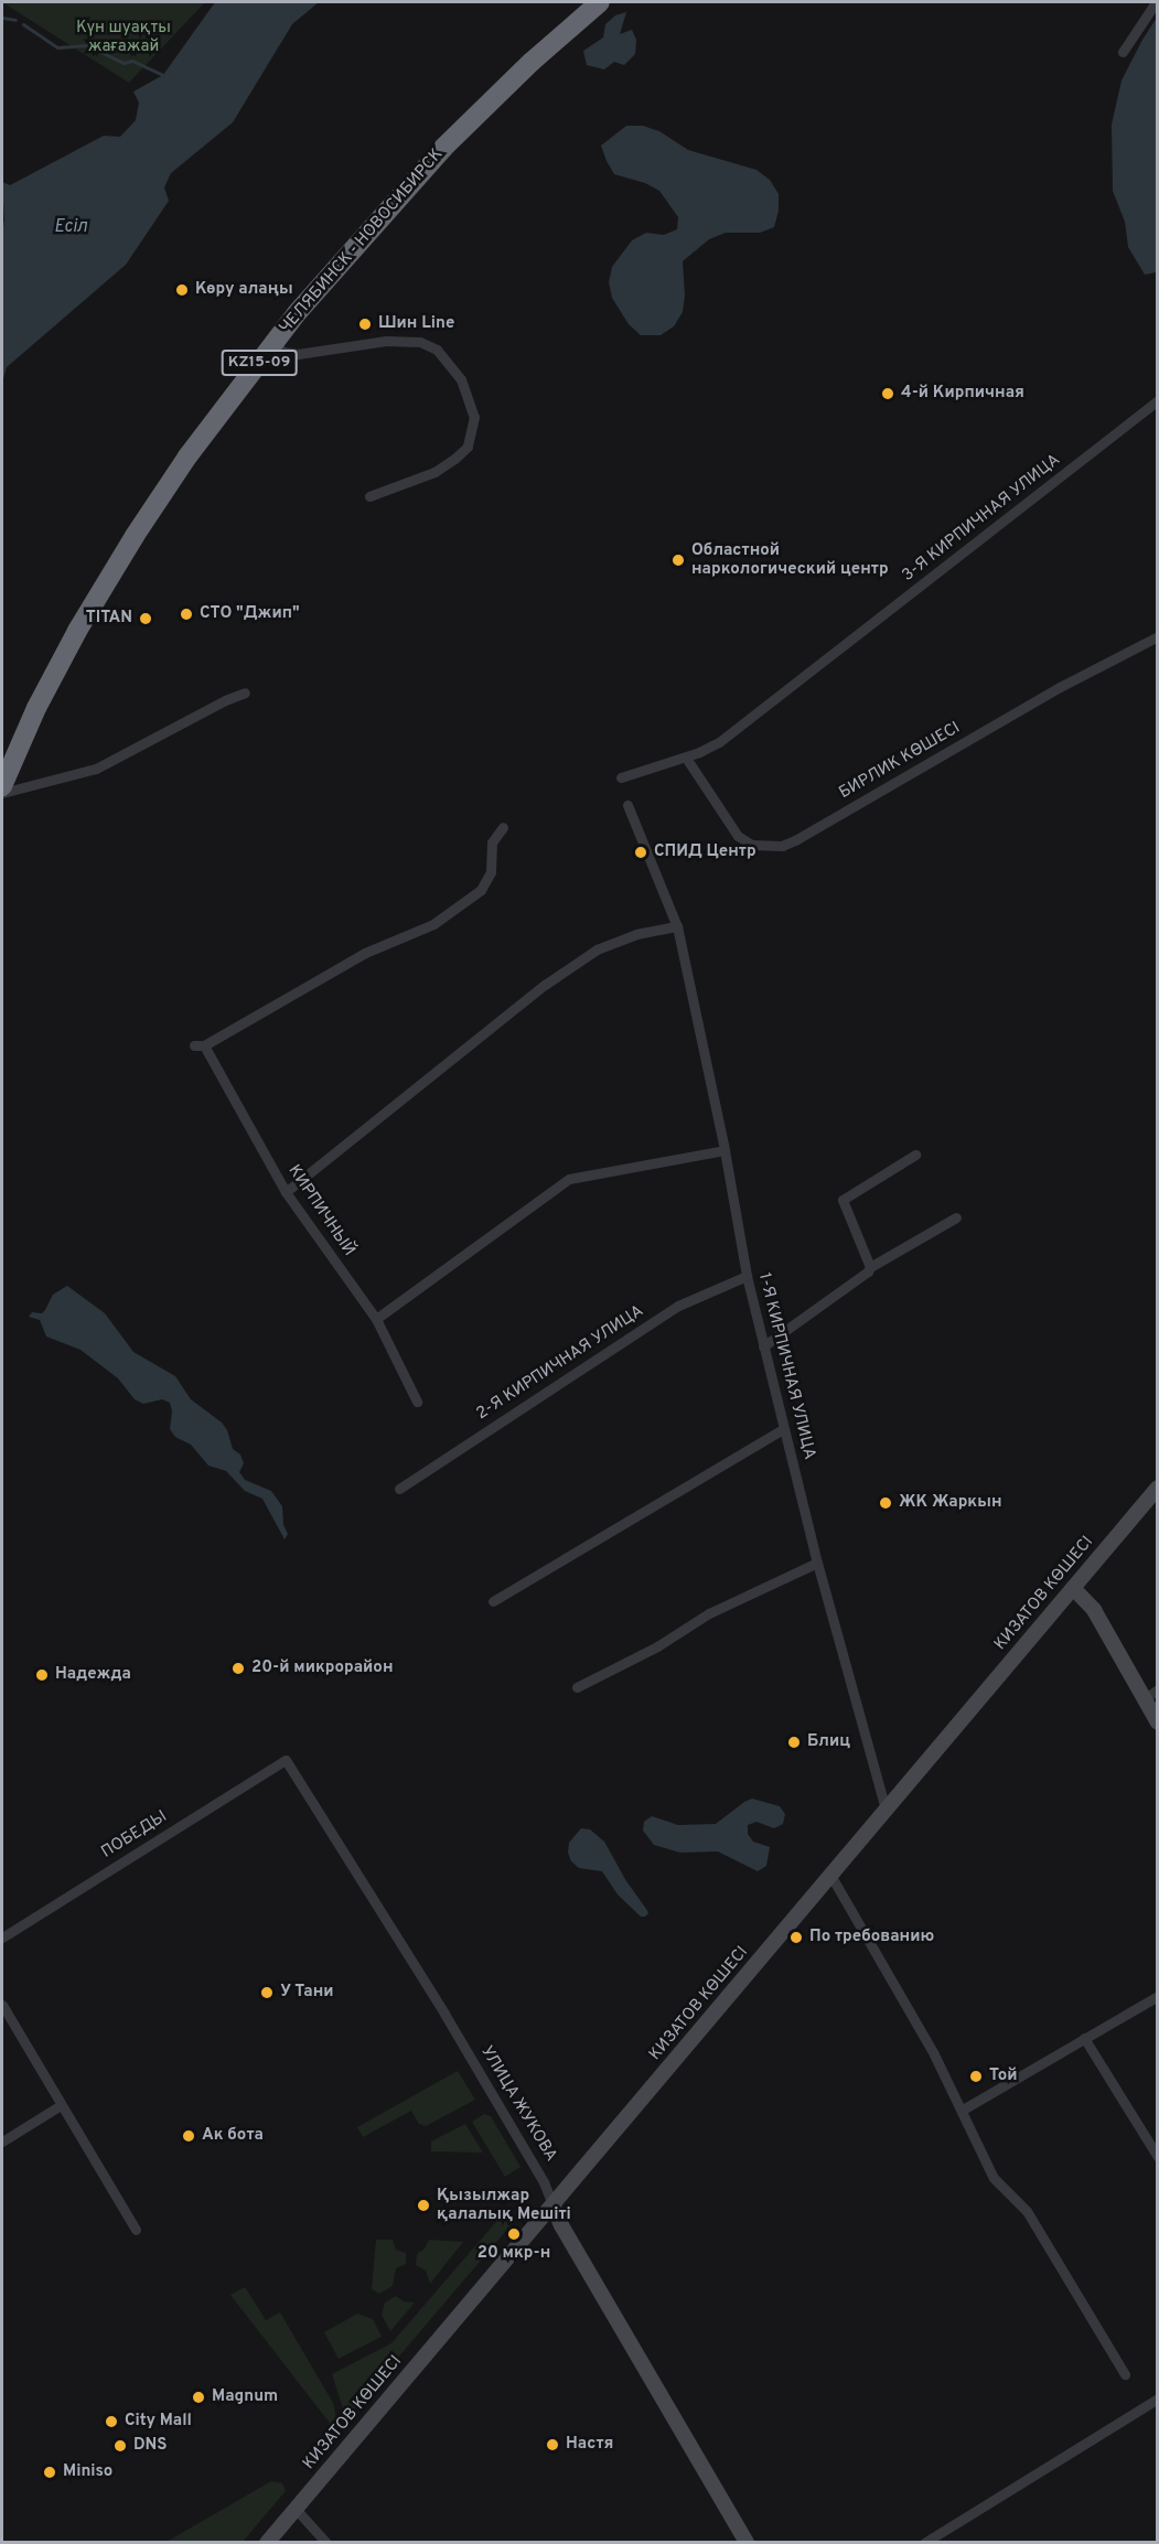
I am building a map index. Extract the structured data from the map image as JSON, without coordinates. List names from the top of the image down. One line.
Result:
{"streets":{"highway":["ЧЕЛЯБИНСК - НОВОСИБИРСК","KZ15-09"],"main road":["КИЗАТОВ КӨШЕСІ","УЛИЦА ЖУКОВА"],"street":["3-Я КИРПИЧНАЯ УЛИЦА","БИРЛИК КӨШЕСІ","КИРПИЧНЫЙ","2-Я КИРПИЧНАЯ УЛИЦА","1-Я КИРПИЧНАЯ УЛИЦА","ПОБЕДЫ"]},"crossings":[["3-Я КИРПИЧНАЯ УЛИЦА","БИРЛИК КӨШЕСІ"],["2-Я КИРПИЧНАЯ УЛИЦА","1-Я КИРПИЧНАЯ УЛИЦА"],["1-Я КИРПИЧНАЯ УЛИЦА","КИЗАТОВ КӨШЕСІ"],["КИЗАТОВ КӨШЕСІ","УЛИЦА ЖУКОВА"],["ПОБЕДЫ","УЛИЦА ЖУКОВА"]],"water":["Есіл"],"parks":["Күн шуақты жағажай"],"places":["Көру алаңы","Шин Line","4-й Кирпичная","Областной наркологический центр","СТО \"Джип\"","TITAN","СПИД Центр","ЖК Жаркын","20-й микрорайон","Надежда","Блиц","По требованию","У Тани","Той","Ак бота","Қызылжар қалалық Мешіті","20 мкр-н","Magnum","City Mall","Настя","DNS","Miniso"]}
